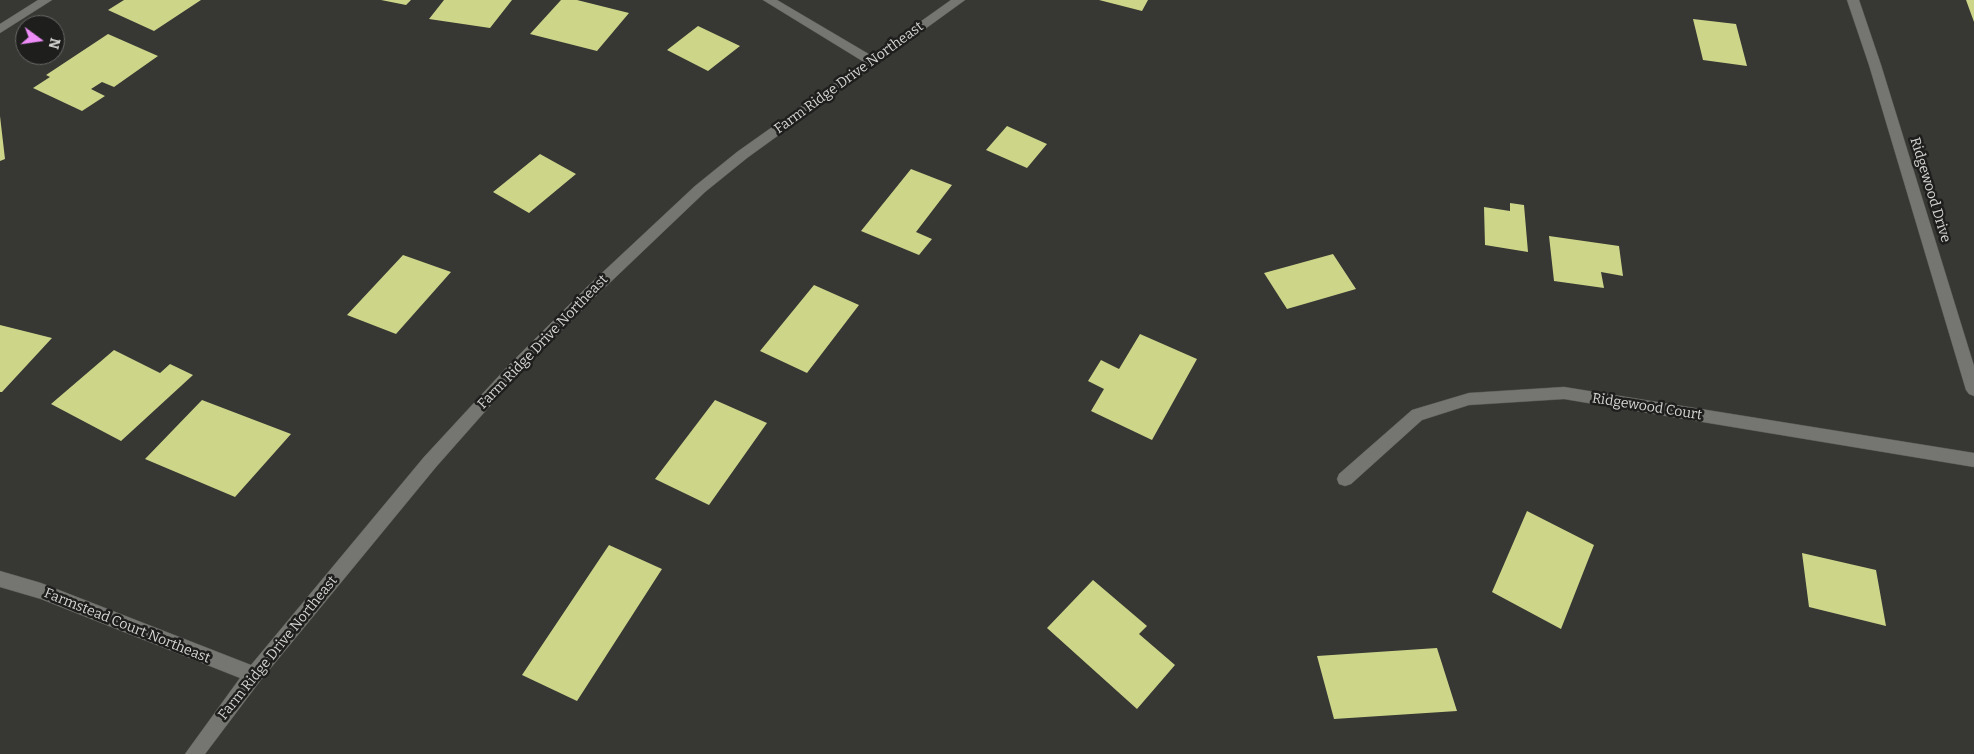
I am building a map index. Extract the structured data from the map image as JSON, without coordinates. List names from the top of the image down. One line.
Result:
{"streets":{"street":["Farm Ridge Drive Northeast","Ridgewood Drive","Ridgewood Court","Farmstead Court Northeast"]},"crossings":[["Farm Ridge Drive Northeast","Farmstead Court Northeast"]],"north":"right"}
